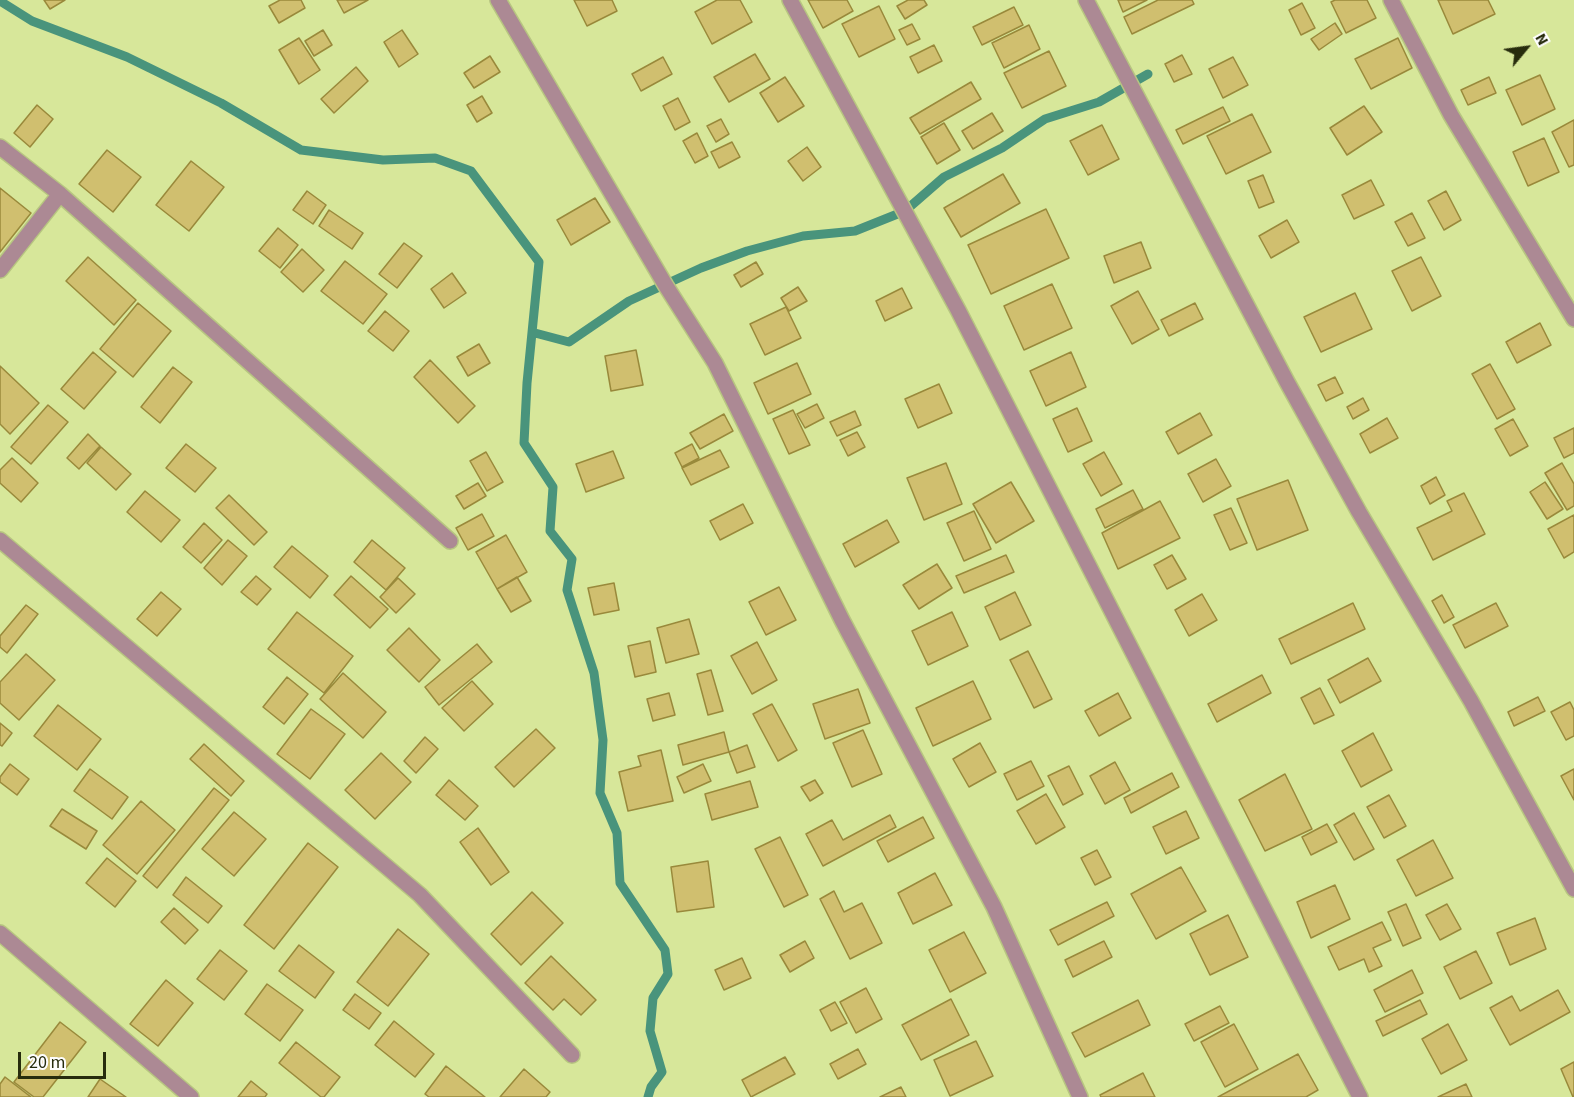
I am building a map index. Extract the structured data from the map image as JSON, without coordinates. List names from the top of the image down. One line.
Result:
{"scale_bar":"20 m","north":"top right"}
